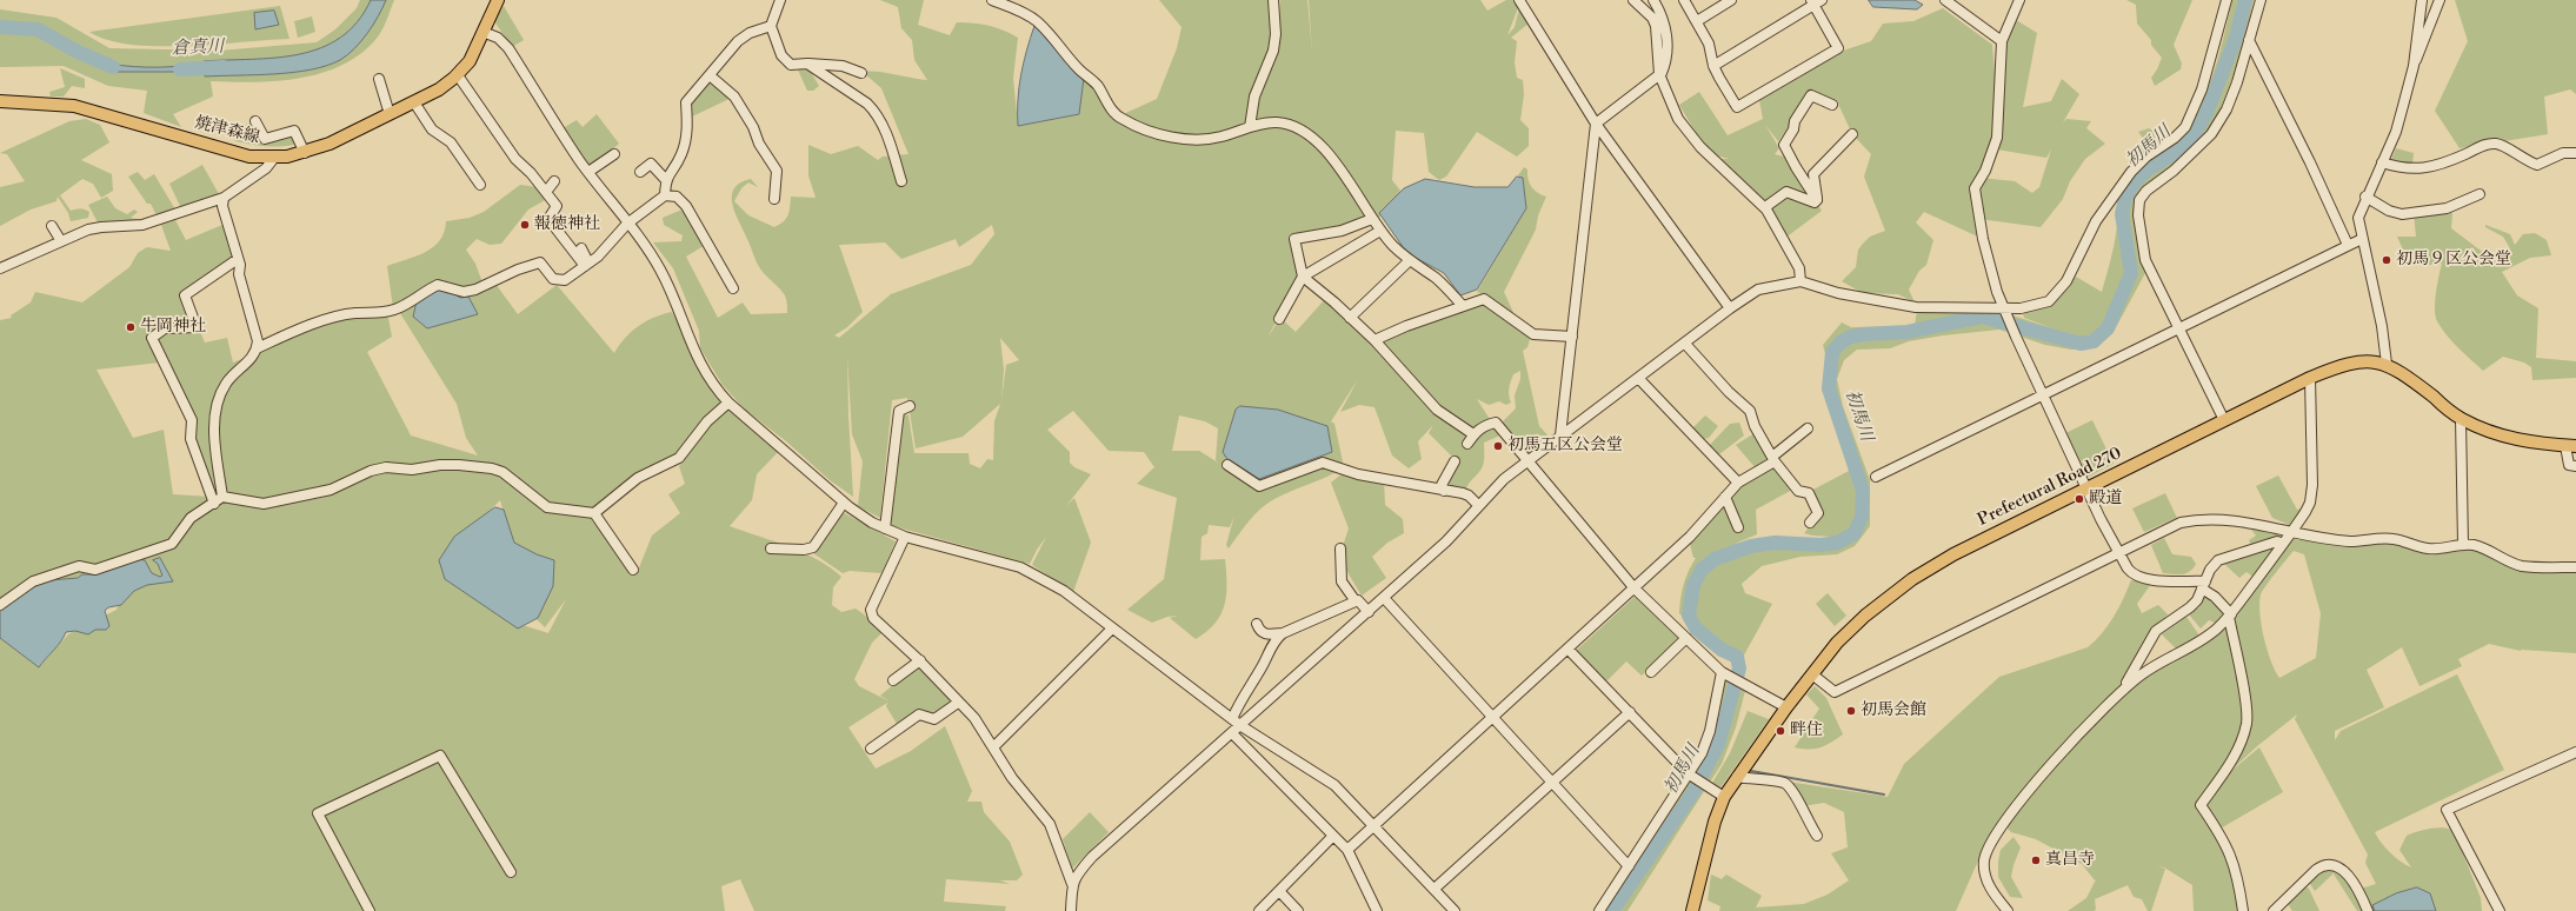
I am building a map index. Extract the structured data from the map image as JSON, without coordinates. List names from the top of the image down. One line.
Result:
{"streets":{"main road":["焼津森線","Prefectural Road 270"]},"water":["倉真川","初馬川"],"places":["報徳神社","初馬９区公会堂","牛岡神社","初馬五区公会堂","殿道","初馬会館","畔住","真昌寺"]}
